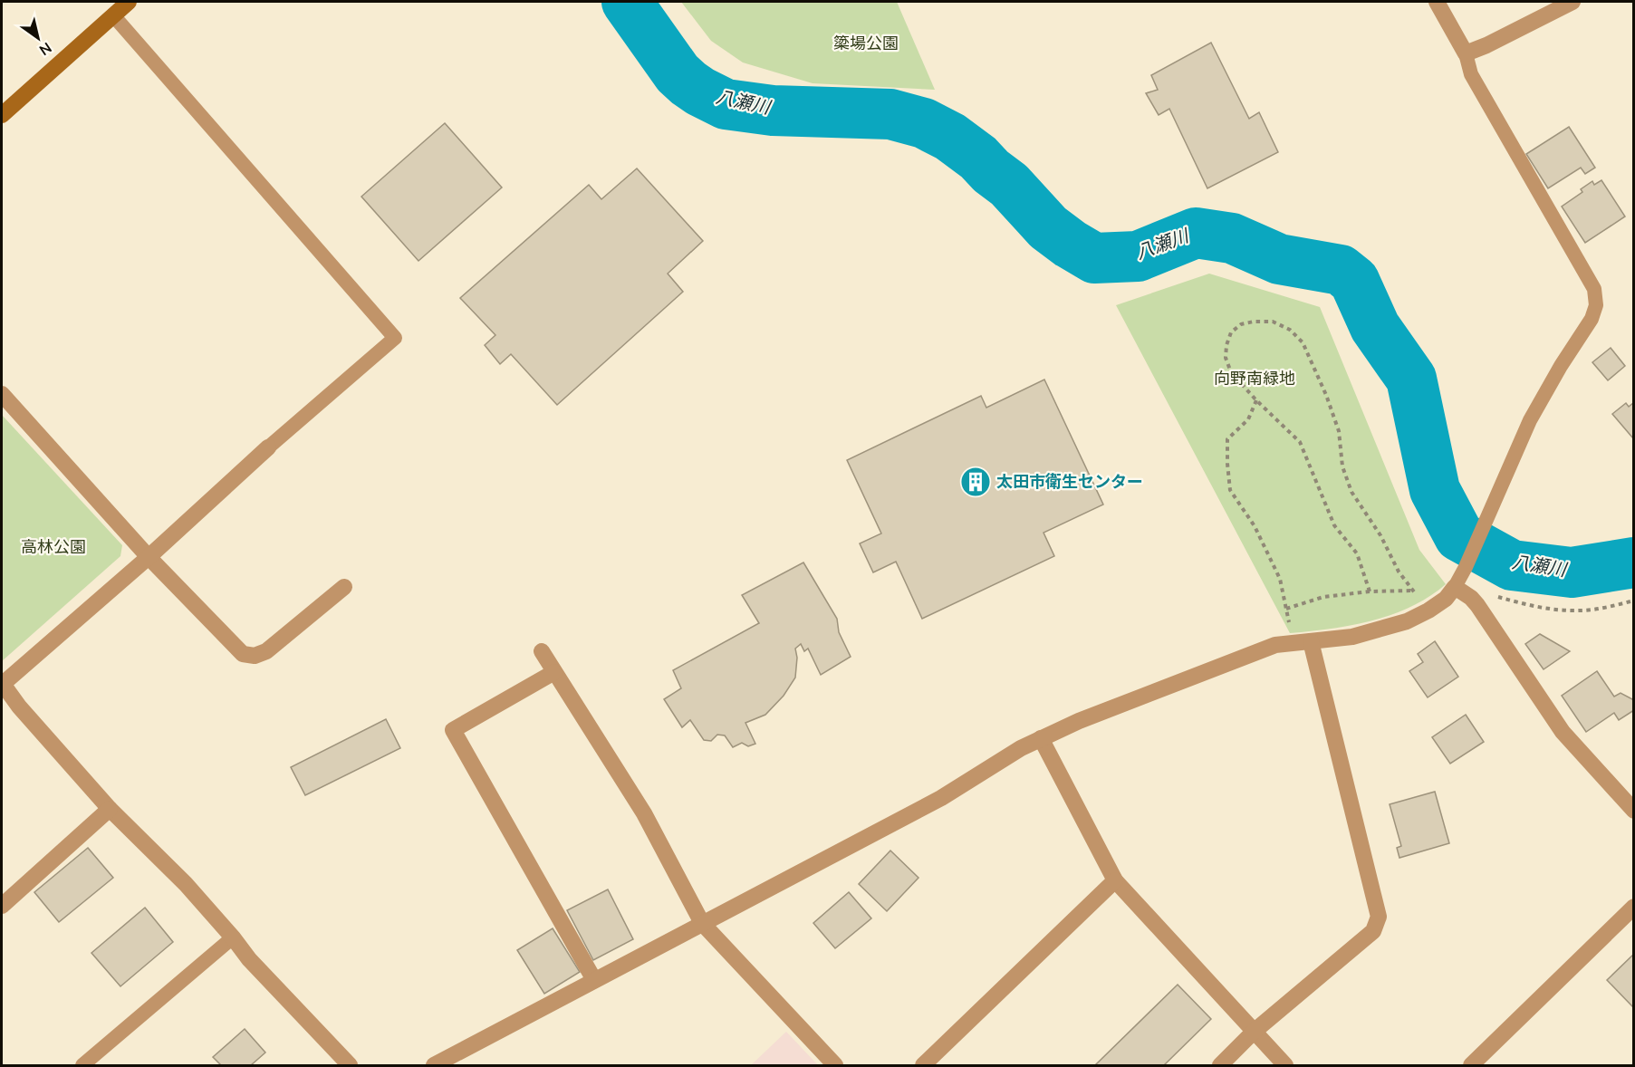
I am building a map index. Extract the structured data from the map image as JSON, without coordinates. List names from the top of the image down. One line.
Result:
{"water":["八瀬川"],"parks":["簗場公園","向野南緑地","高林公園"],"places":{"building":["太田市衛生センター"]},"north":"bottom right"}
